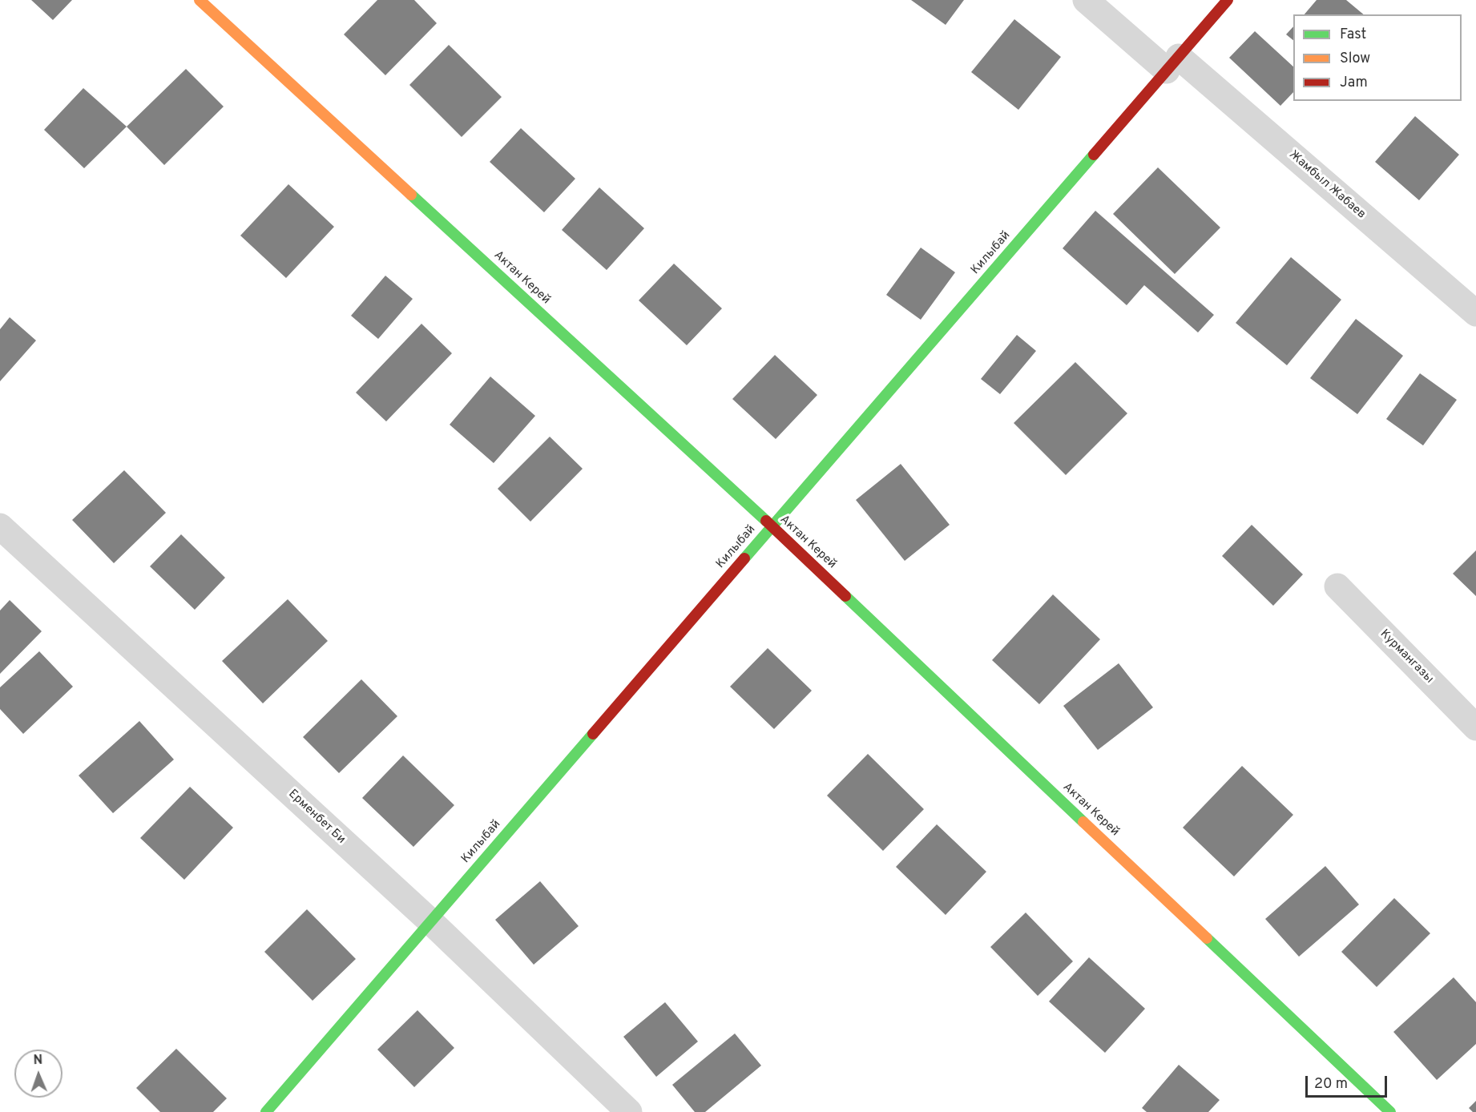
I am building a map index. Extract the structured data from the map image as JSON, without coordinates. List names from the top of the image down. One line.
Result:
{"streets":{"street":["Жамбыл Жабаев","Килыбай","Актан Керей","Курмангазы","Ерменбет Би"]},"crossings":[["Жамбыл Жабаев","Килыбай"],["Килыбай","Актан Керей"],["Килыбай","Ерменбет Би"]],"legend":["Fast","Slow","Jam"],"scale_bar":"20 m","north":"top"}
